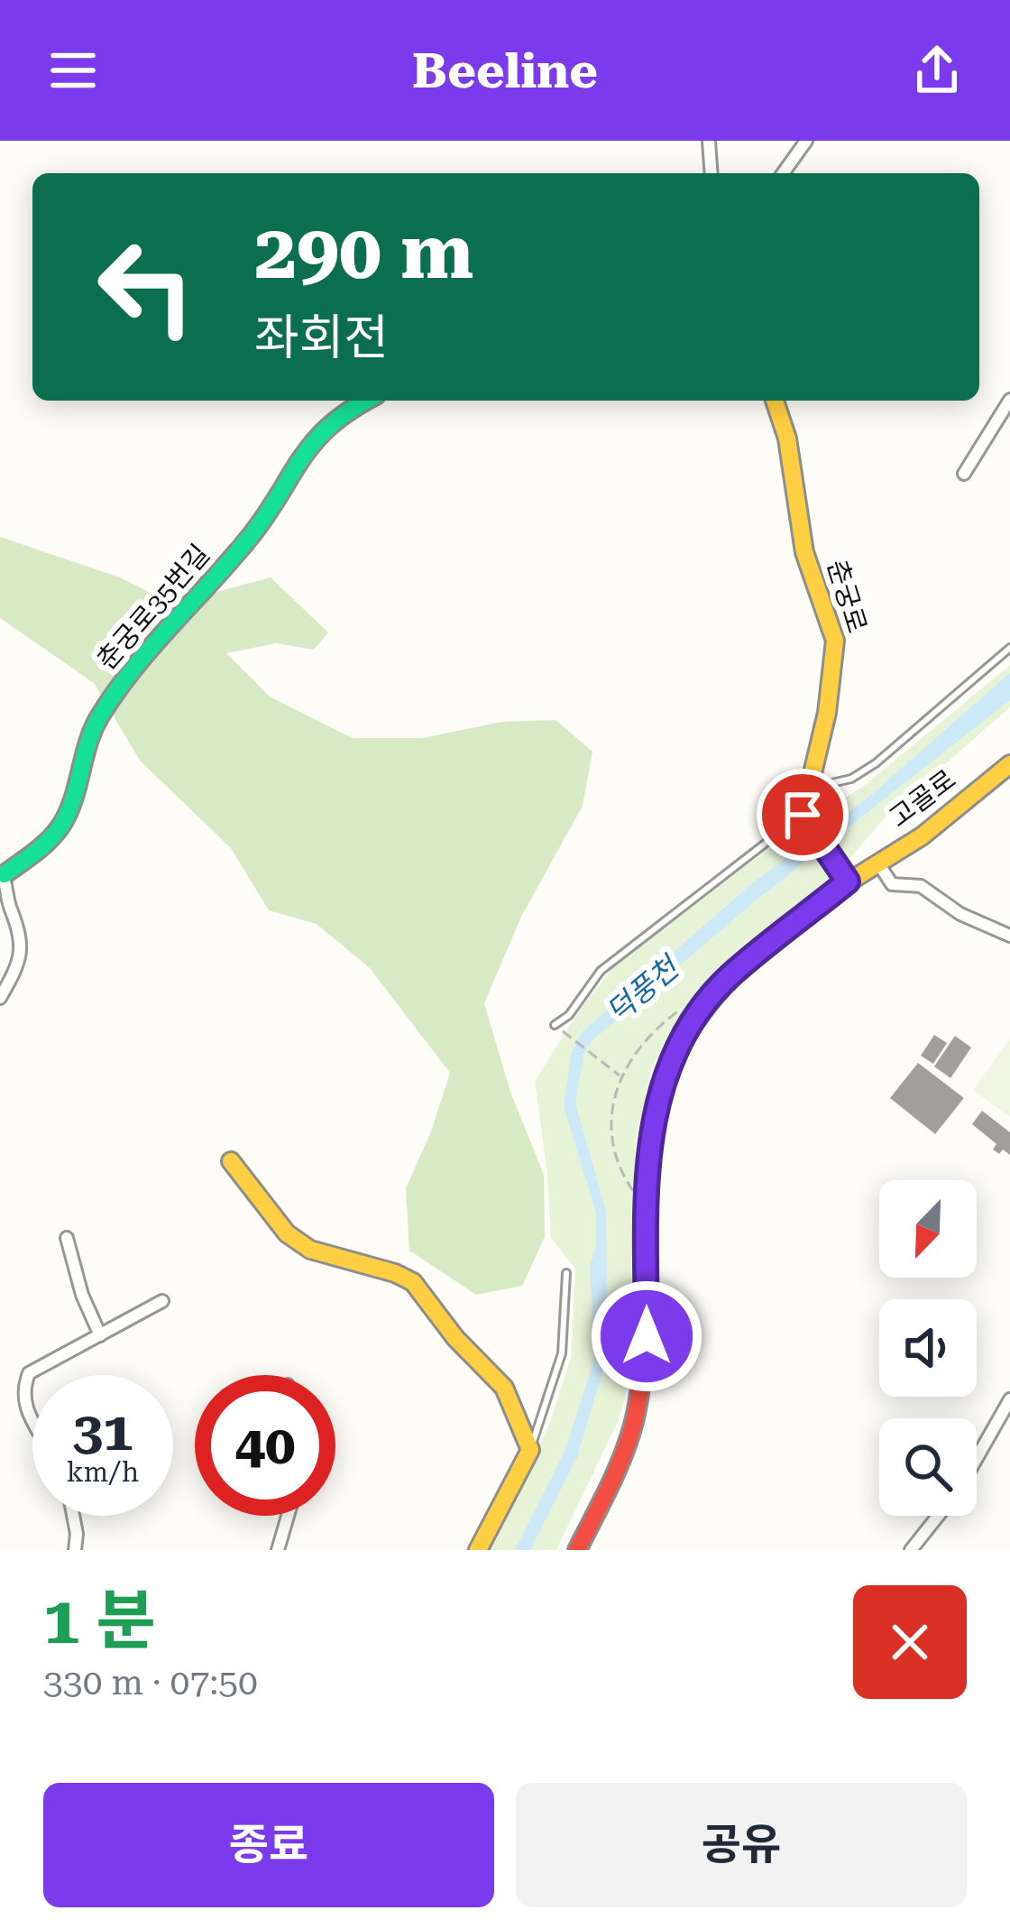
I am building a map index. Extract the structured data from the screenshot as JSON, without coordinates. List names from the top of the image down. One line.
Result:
{"streets":{"street":["춘궁로","춘궁로35번길","고골로"]},"water":["덕풍천"],"north":"bottom left","page":{"header":"Beeline","turn":["290 m","좌회전"],"speed":"31 km/h","limit":"40","heading":["1 분","330 m · 07:50"],"buttons":["종료","공유"]}}
